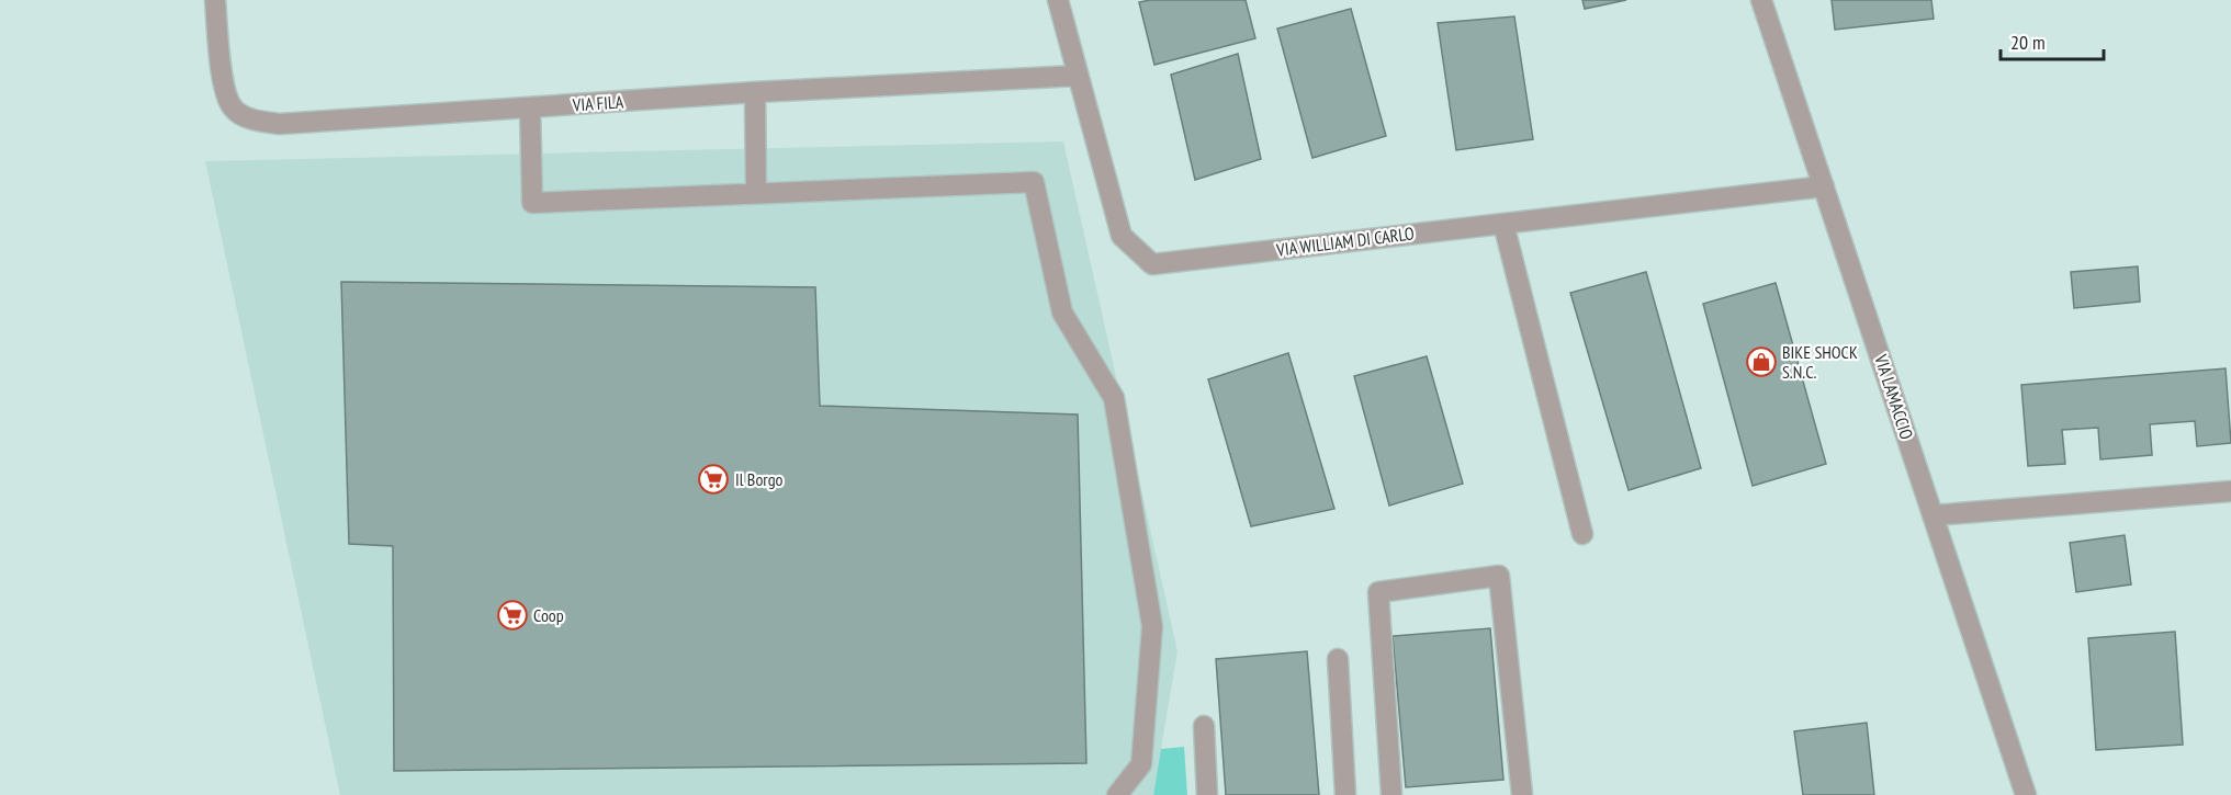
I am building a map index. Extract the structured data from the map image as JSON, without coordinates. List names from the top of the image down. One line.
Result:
{"streets":{"street":["VIA FILA","VIA WILLIAM DI CARLO","VIA LAMACCIO"]},"crossings":[["VIA FILA","VIA WILLIAM DI CARLO"],["VIA WILLIAM DI CARLO","VIA LAMACCIO"]],"places":{"shop":["BIKE SHOCK S.N.C."],"supermarket":["Il Borgo","Coop"]},"scale_bar":"20 m"}
